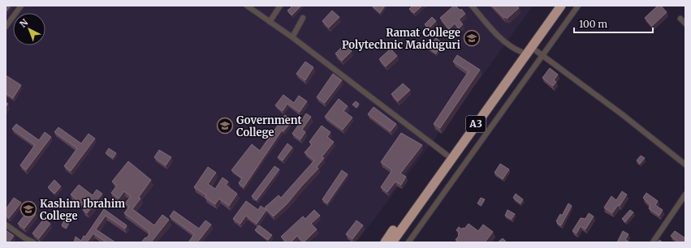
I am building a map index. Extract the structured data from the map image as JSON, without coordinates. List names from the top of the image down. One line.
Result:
{"streets":{"highway":["A3"]},"places":{"school or university":["Ramat College Polytechnic Maiduguri","Government College","Kashim Ibrahim College"]},"scale_bar":"100 m","north":"top left"}
